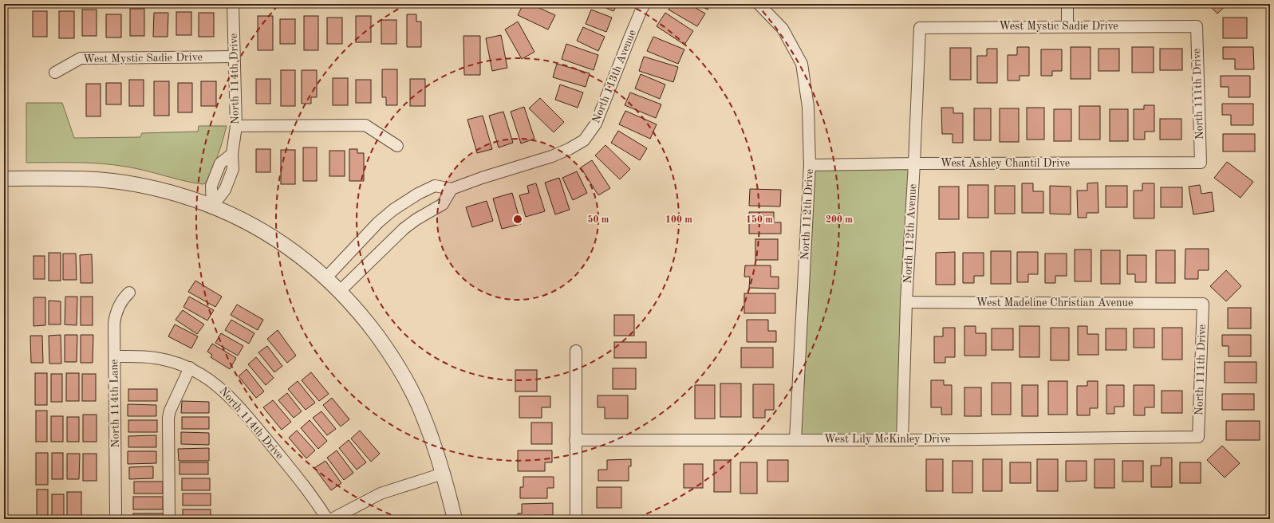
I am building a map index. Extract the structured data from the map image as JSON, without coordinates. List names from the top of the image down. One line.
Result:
{"streets":{"street":["West Mystic Sadie Drive","North 113th Avenue","North 114th Drive","North 111th Drive","West Ashley Chantil Drive","North 112th Drive","North 112th Avenue","West Madeline Christian Avenue","North 114th Lane","West Lily McKinley Drive"]},"crossings":[["West Mystic Sadie Drive","North 114th Drive"],["West Mystic Sadie Drive","North 111th Drive"],["West Mystic Sadie Drive","North 112th Avenue"],["North 114th Drive","North 114th Lane"],["North 111th Drive","West Ashley Chantil Drive"],["North 111th Drive","West Madeline Christian Avenue"],["North 111th Drive","West Lily McKinley Drive"],["West Ashley Chantil Drive","North 112th Drive"],["West Ashley Chantil Drive","North 112th Avenue"],["North 112th Drive","West Lily McKinley Drive"],["North 112th Avenue","West Madeline Christian Avenue"],["North 112th Avenue","West Lily McKinley Drive"]],"rings":["50 m","100 m","150 m","200 m"]}
